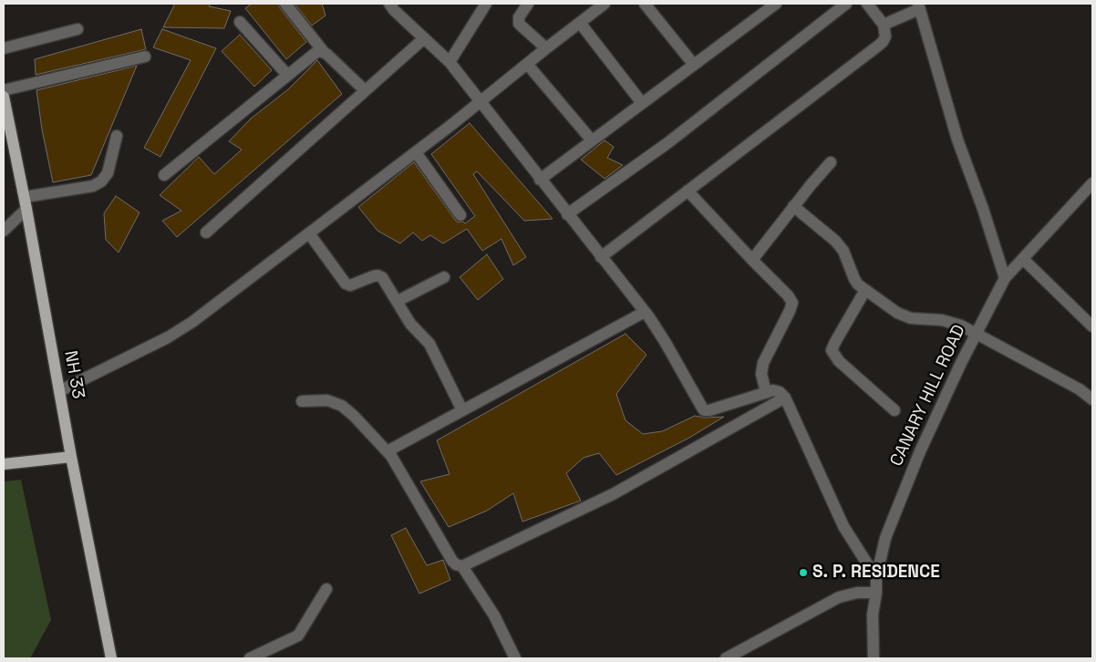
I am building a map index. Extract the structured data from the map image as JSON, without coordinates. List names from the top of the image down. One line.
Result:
{"streets":{"main road":["NH 33"],"street":["CANARY HILL ROAD"]},"places":["S. P. RESIDENCE"]}
